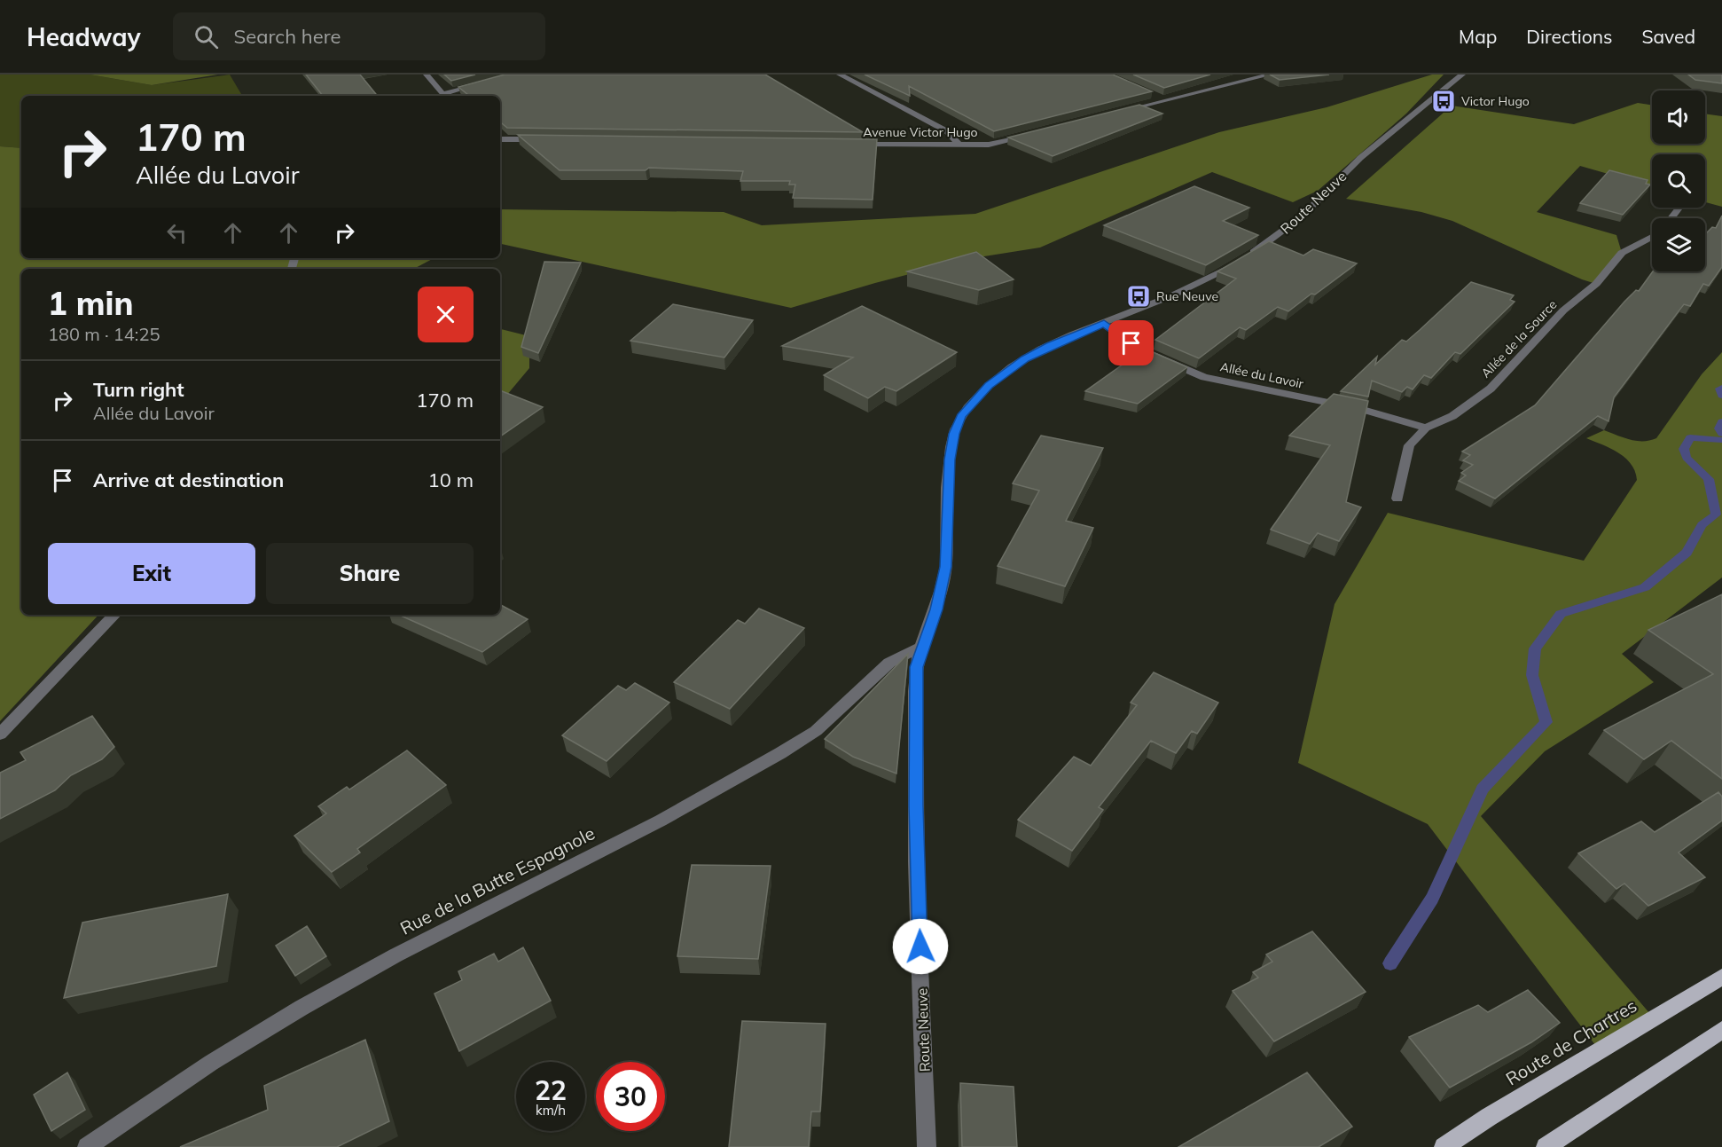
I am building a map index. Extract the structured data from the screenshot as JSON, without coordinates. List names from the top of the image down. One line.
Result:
{"streets":{"main road":["Route de Chartres"],"street":["Avenue Victor Hugo","Route Neuve","Allée de la Source","Allée du Lavoir","Rue de la Butte Espagnole"]},"crossings":[["Route Neuve","Allée du Lavoir"],["Route Neuve","Rue de la Butte Espagnole"],["Allée de la Source","Allée du Lavoir"]],"places":{"bus stop":["Victor Hugo","Rue Neuve"]},"page":{"header":"Headway","search":"Search here","nav":["Map","Directions","Saved"],"turn":["170 m","Allée du Lavoir"],"heading":["1 min","180 m · 14:25"],"list":[{"name":"Turn right","note":"Allée du Lavoir","value":"170 m"},{"name":"Arrive at destination","value":"10 m"}],"buttons":["Exit","Share"],"speed":"22 km/h","limit":"30"}}
